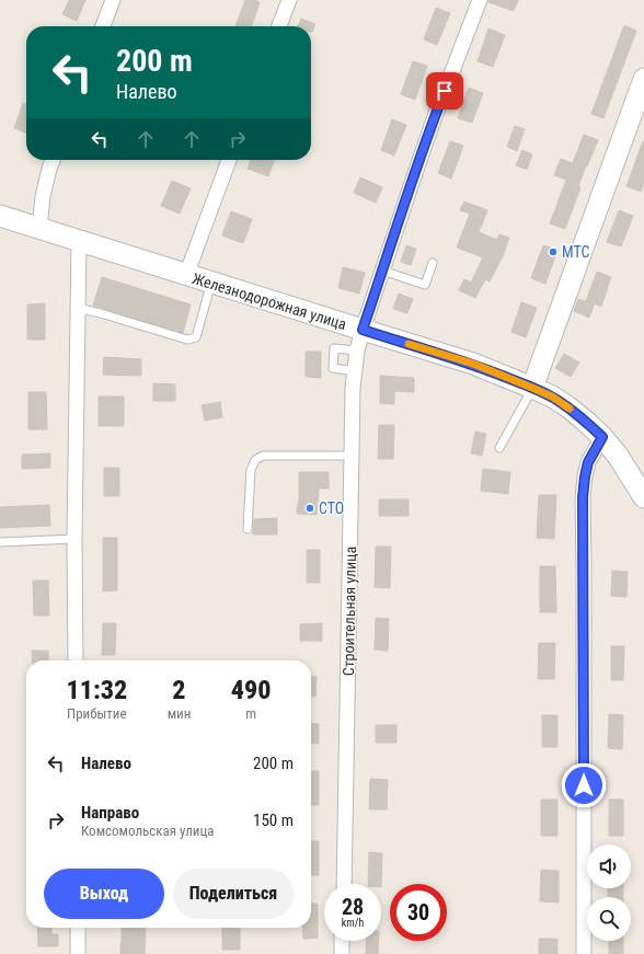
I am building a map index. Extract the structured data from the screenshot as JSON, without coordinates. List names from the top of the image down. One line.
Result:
{"streets":{"main road":["Железнодорожная улица"],"street":["Строительная улица"]},"crossings":[["Железнодорожная улица","Строительная улица"]],"places":["МТС","СТО"],"page":{"turn":["200 m","Налево"],"eta":["11:32","Прибытие","2","мин","490","m"],"list":[{"name":"Налево","value":"200 m"},{"name":"Направо","note":"Комсомольская улица","value":"150 m"}],"buttons":["Выход","Поделиться"],"speed":"28 km/h","limit":"30"}}
